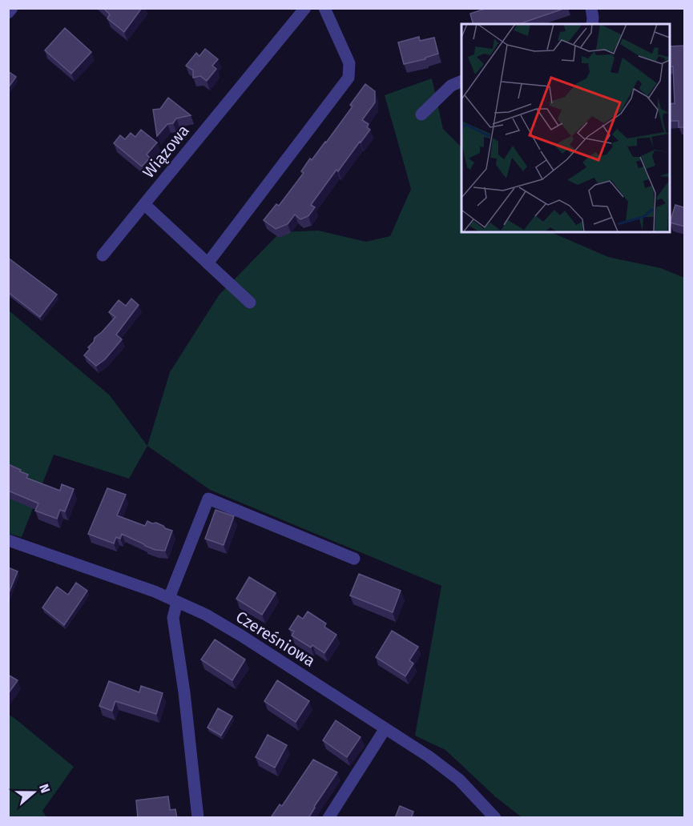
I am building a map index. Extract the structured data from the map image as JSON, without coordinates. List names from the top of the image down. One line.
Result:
{"streets":{"street":["Wiązowa","Czereśniowa"]},"north":"right"}
